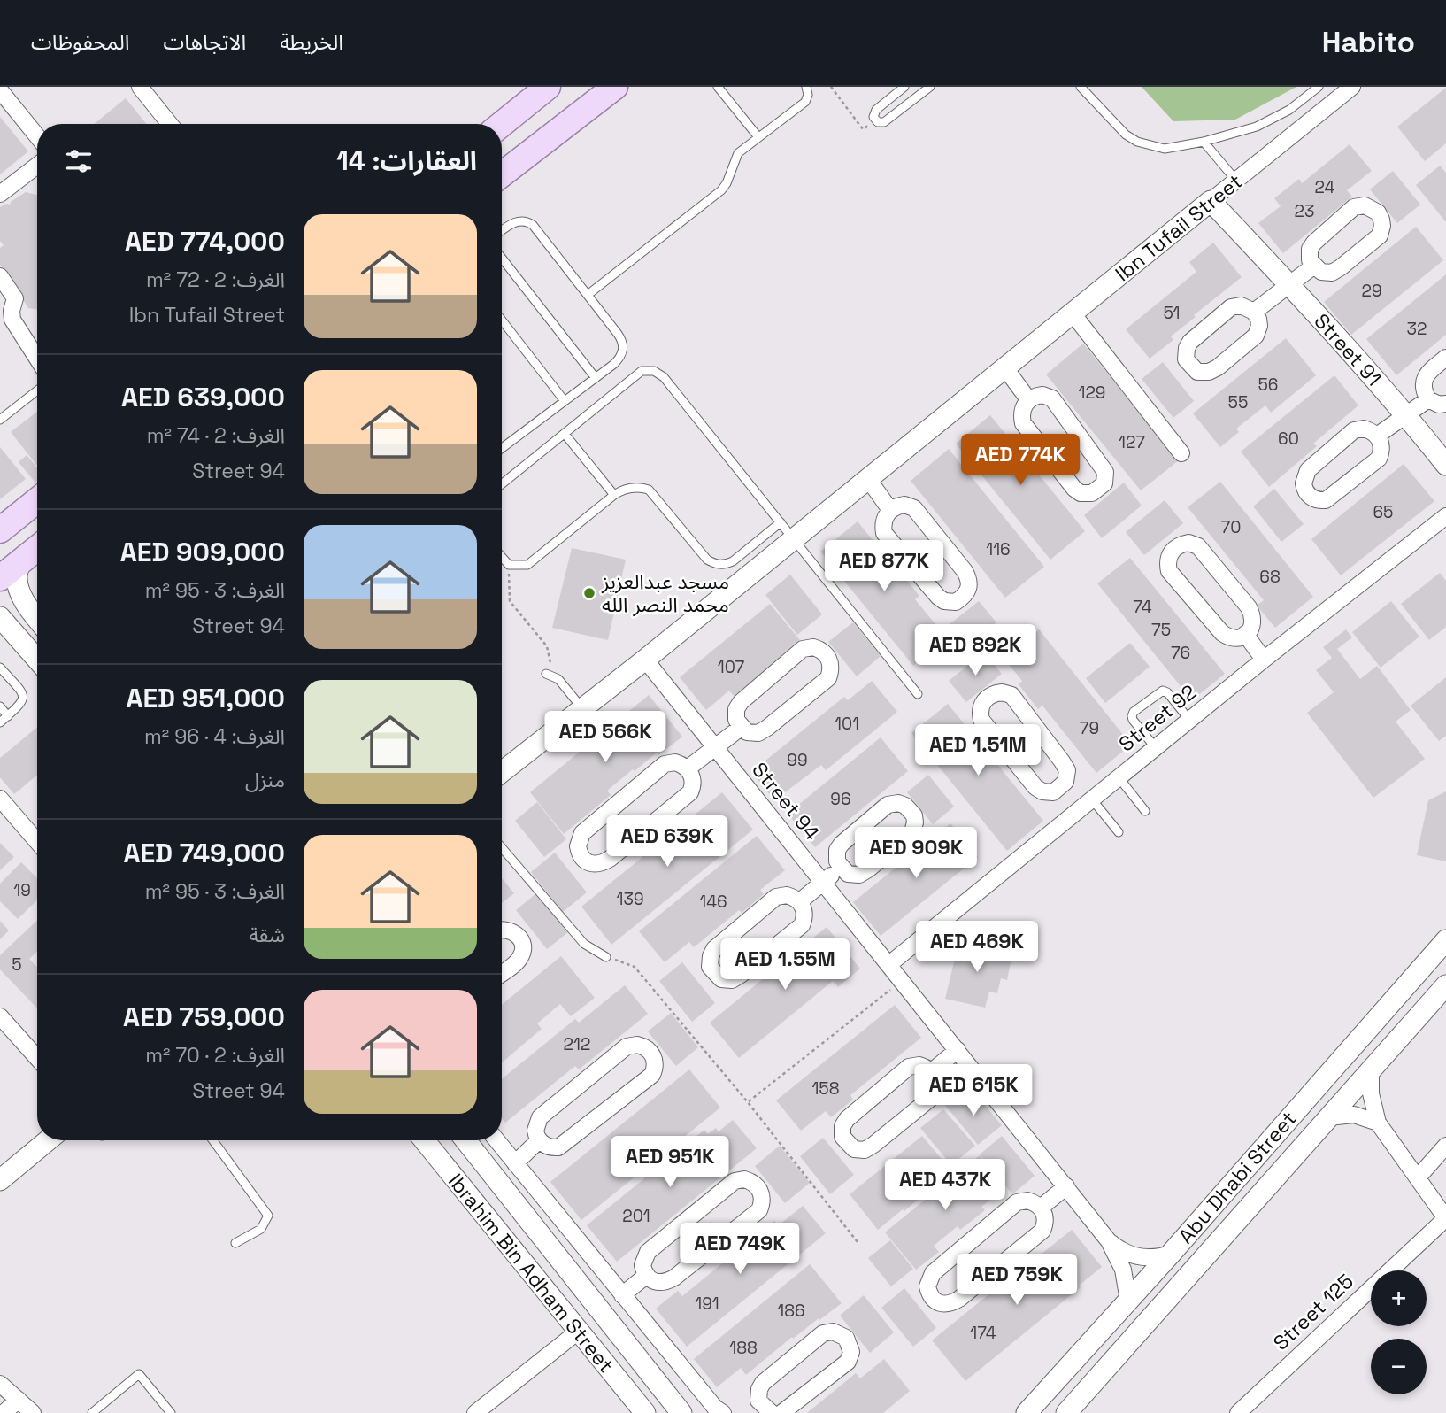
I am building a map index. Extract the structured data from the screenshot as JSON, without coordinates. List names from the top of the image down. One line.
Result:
{"streets":{"street":["Ibn Tufail Street","Street 91","Street 92","Street 94","Abu Dhabi Street","Ibrahim Bin Adham Street","Street 125"]},"crossings":[["Ibn Tufail Street","Street 91"],["Ibn Tufail Street","Street 94"],["Street 92","Street 94"],["Street 94","Abu Dhabi Street"]],"places":["مسجد عبدالعزيز محمد النصر الله"],"house_numbers":["24","23","29","51","32","56","129","55","60","127","65","70","116","68","74","75","76","107","101","79","99","96","19","139","146","5","212","158","201","191","186","174","188"],"page":{"header":"Habito","nav":["الخريطة","الاتجاهات","المحفوظات"],"heading":"العقارات: 14","list":[{"name":"AED 774,000","note":"الغرف: 2 · 72 m² · Ibn Tufail Street"},{"name":"AED 639,000","note":"الغرف: 2 · 74 m² · Street 94"},{"name":"AED 909,000","note":"الغرف: 3 · 95 m² · Street 94"},{"name":"AED 951,000","note":"الغرف: 4 · 96 m² · منزل"},{"name":"AED 749,000","note":"الغرف: 3 · 95 m² · شقة"},{"name":"AED 759,000","note":"الغرف: 2 · 70 m² · Street 94"}],"price":["AED 774K","AED 877K","AED 892K","AED 566K","AED 1.51M","AED 639K","AED 909K","AED 469K","AED 1.55M","AED 615K","AED 951K","AED 437K","AED 749K","AED 759K"],"map_buttons":["+","−"]}}
